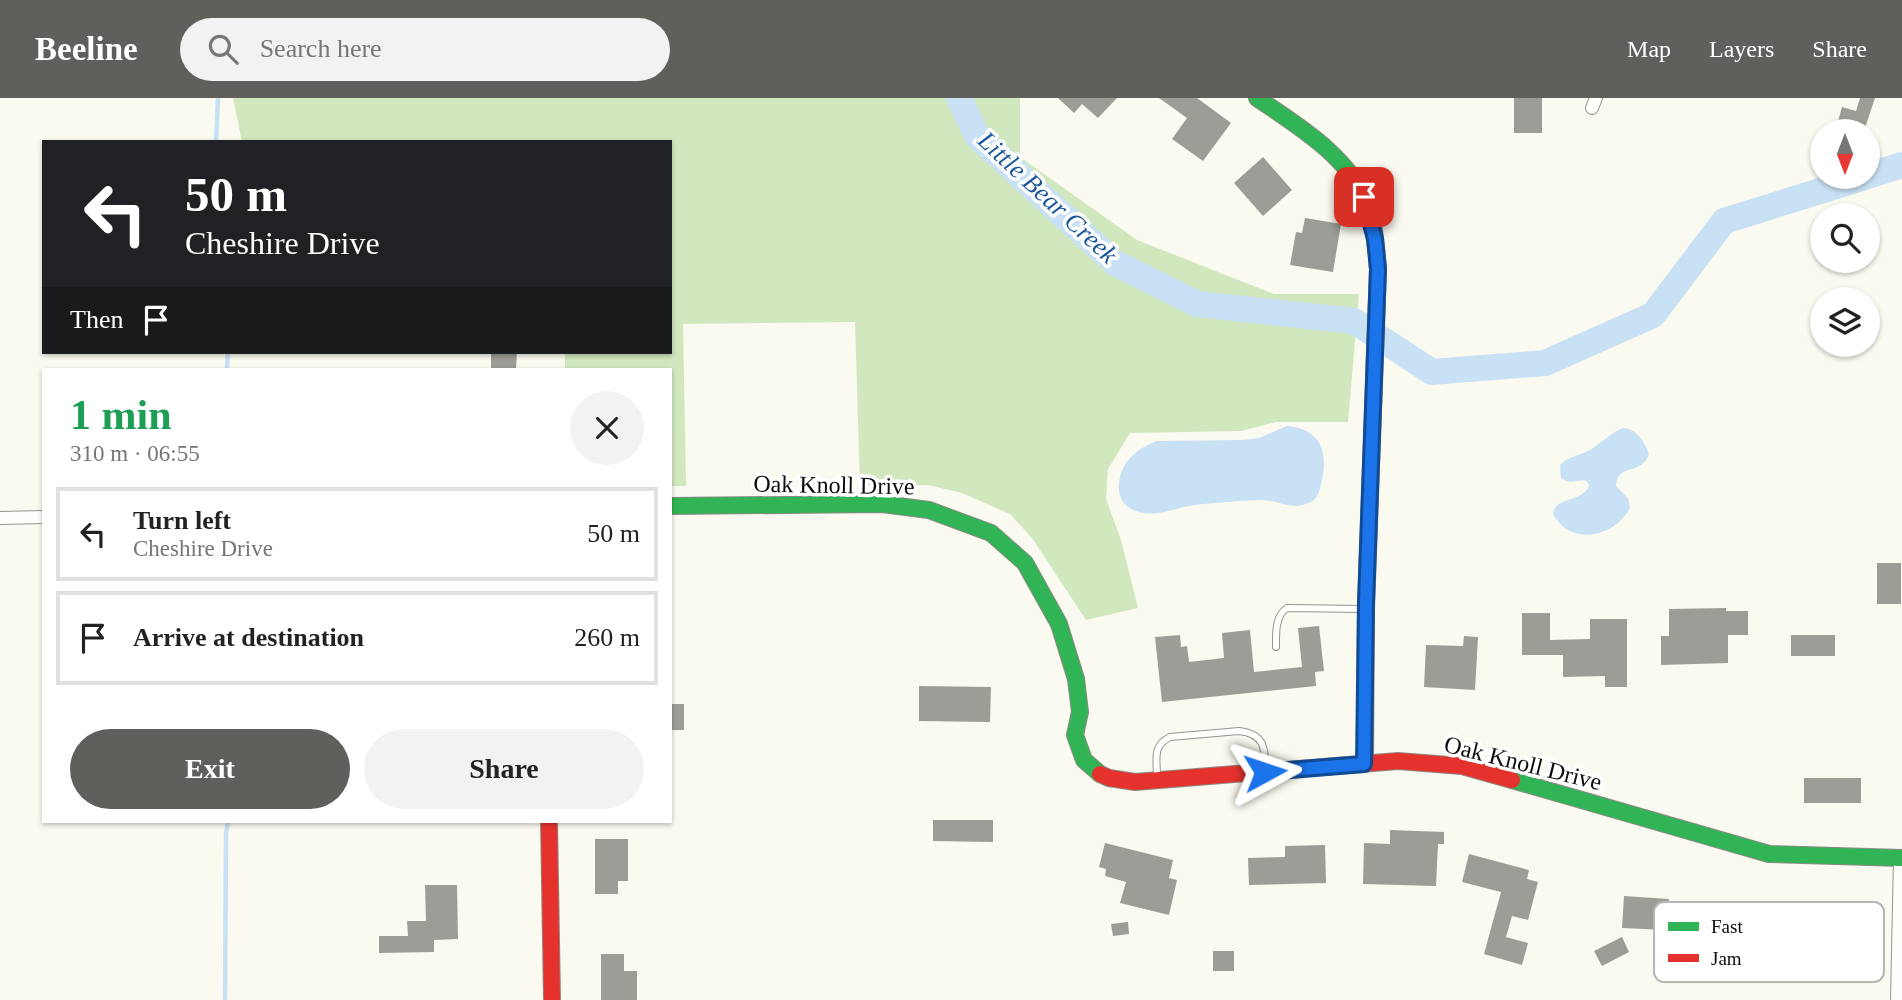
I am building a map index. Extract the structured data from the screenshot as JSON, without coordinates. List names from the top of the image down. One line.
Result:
{"streets":{"street":["Oak Knoll Drive"]},"water":["Little Bear Creek"],"legend":["Fast","Jam"],"north":"bottom","page":{"header":"Beeline","search":"Search here","nav":["Map","Layers","Share"],"turn":["50 m","Cheshire Drive"],"then":"Then","heading":["1 min","310 m · 06:55"],"list":[{"name":"Turn left","note":"Cheshire Drive","value":"50 m"},{"name":"Arrive at destination","value":"260 m"}],"buttons":["Exit","Share"]}}
